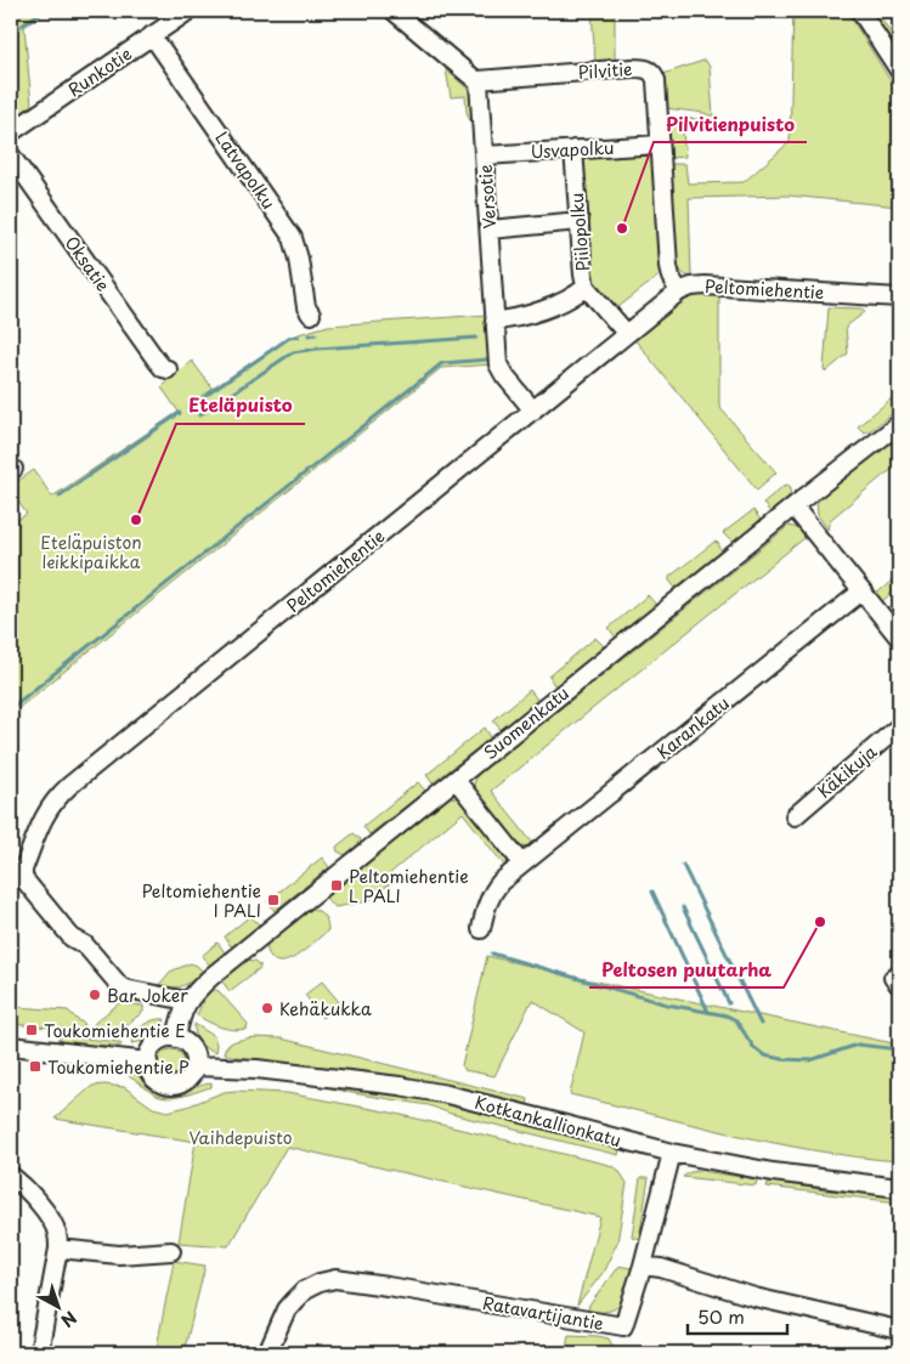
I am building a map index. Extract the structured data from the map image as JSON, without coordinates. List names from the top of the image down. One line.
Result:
{"streets":{"street":["Pilvitie","Runkotie","Usvapolku","Latvapolku","Versotie","Piilopolku","Oksatie","Peltomiehentie","Suomenkatu","Karankatu","Käkikuja","Kotkankallionkatu","Ratavartijantie"]},"crossings":[["Pilvitie","Usvapolku"],["Pilvitie","Versotie"],["Pilvitie","Peltomiehentie"],["Runkotie","Latvapolku"],["Usvapolku","Versotie"],["Usvapolku","Piilopolku"],["Versotie","Peltomiehentie"],["Piilopolku","Peltomiehentie"],["Peltomiehentie","Suomenkatu"],["Suomenkatu","Kotkankallionkatu"],["Kotkankallionkatu","Ratavartijantie"]],"parks":["Eteläpuiston leikkipaikka","Vaihdepuisto"],"places":{"other":["Pilvitienpuisto","Eteläpuisto","Peltosen puutarha","Bar Joker","Kehäkukka"],"transit":["Peltomiehentie L PALI","Peltomiehentie I PALI","Toukomiehentie E","Toukomiehentie P"]},"scale_bar":"50 m","north":"bottom right"}
